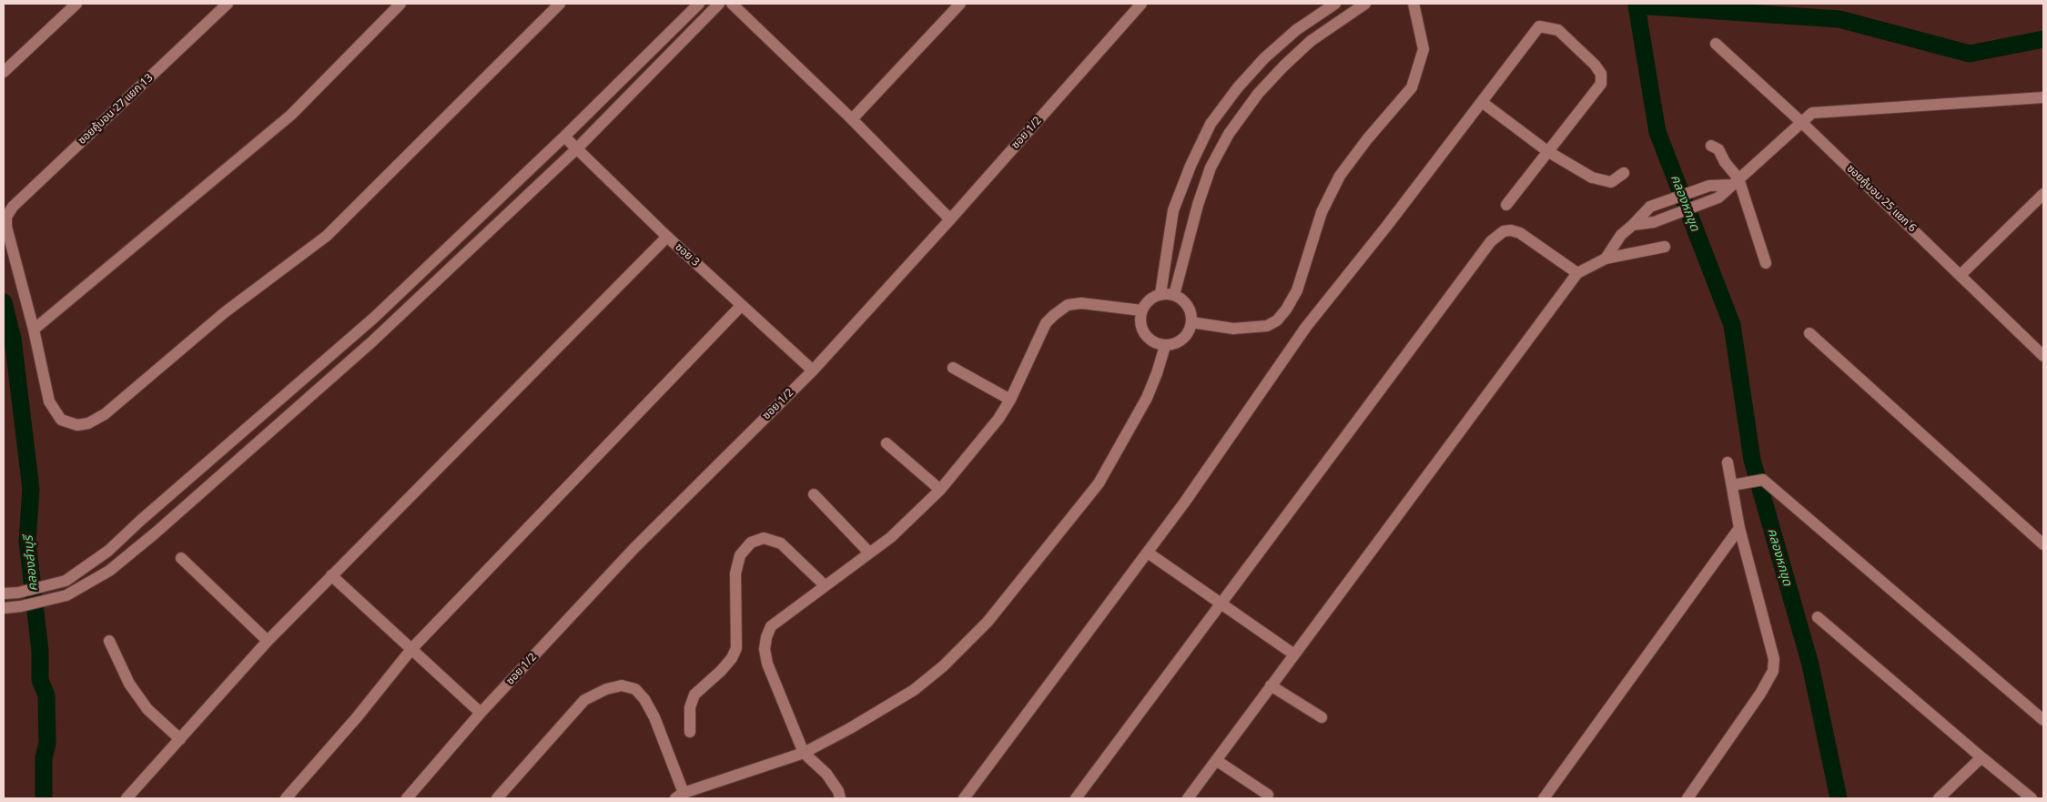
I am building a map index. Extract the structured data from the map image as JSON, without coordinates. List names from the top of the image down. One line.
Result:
{"streets":{"street":["ซอยคู้บอน 27 แยก 13","ซอย 1/2","ซอยคู้บอน 25 แยก 6","ซอย 3"]},"crossings":[["ซอย 1/2","ซอย 3"]],"water":["คลองหกขุด","คลองลำบุรี"]}
